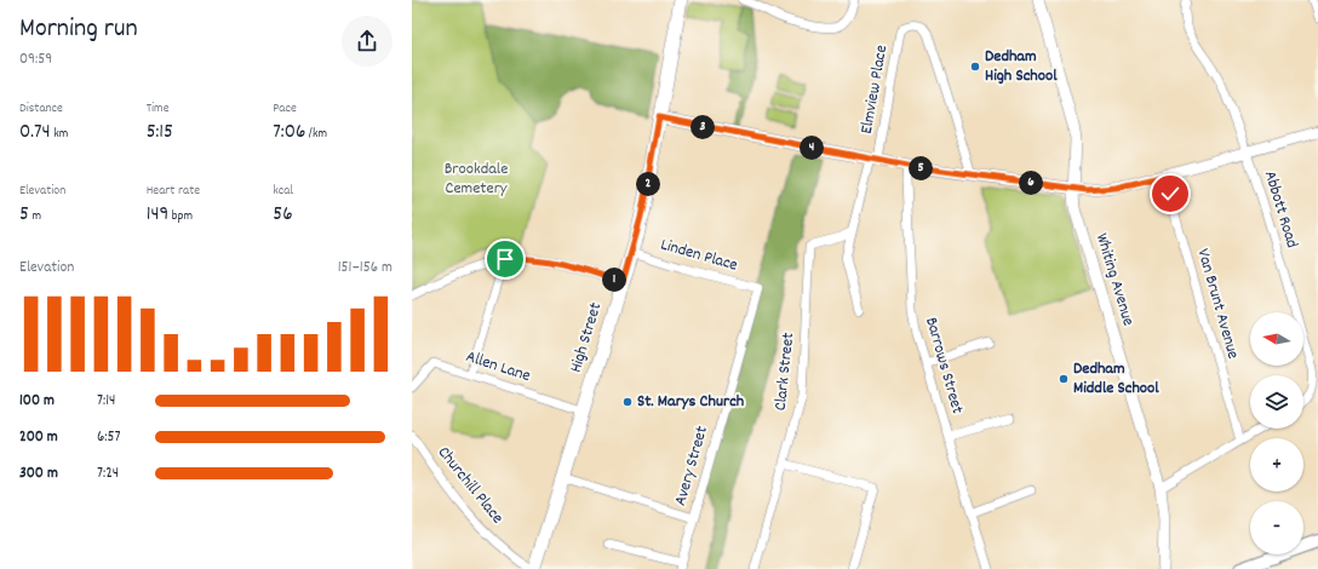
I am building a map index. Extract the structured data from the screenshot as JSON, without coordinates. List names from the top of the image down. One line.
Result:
{"streets":{"main road":["High Street"],"street":["Elmview Place","Abbott Road","Linden Place","Whiting Avenue","Van Brunt Avenue","Barrows Street","Allen Lane","Clark Street","Avery Street","Churchill Place"]},"crossings":[["Elmview Place","Clark Street"],["Linden Place","High Street"],["Linden Place","Avery Street"],["High Street","Allen Lane"]],"parks":["Brookdale Cemetery"],"places":["Dedham High School","Dedham Middle School","St. Marys Church"],"north":"left","page":{"heading":["Morning run","09:59"],"stats":[["Distance","0.74 km"],["Time","5:15"],["Pace","7:06 /km"],["Elevation","5 m"],["Heart rate","149 bpm"],["kcal","56"]],"pins":["3","4","5","6","2","1"],"chart":["Elevation","151–156 m"],"map_buttons":["+","−"],"list":[{"name":"100 m","note":"7:14"},{"name":"200 m","note":"6:57"},{"name":"300 m","note":"7:24"}]}}
